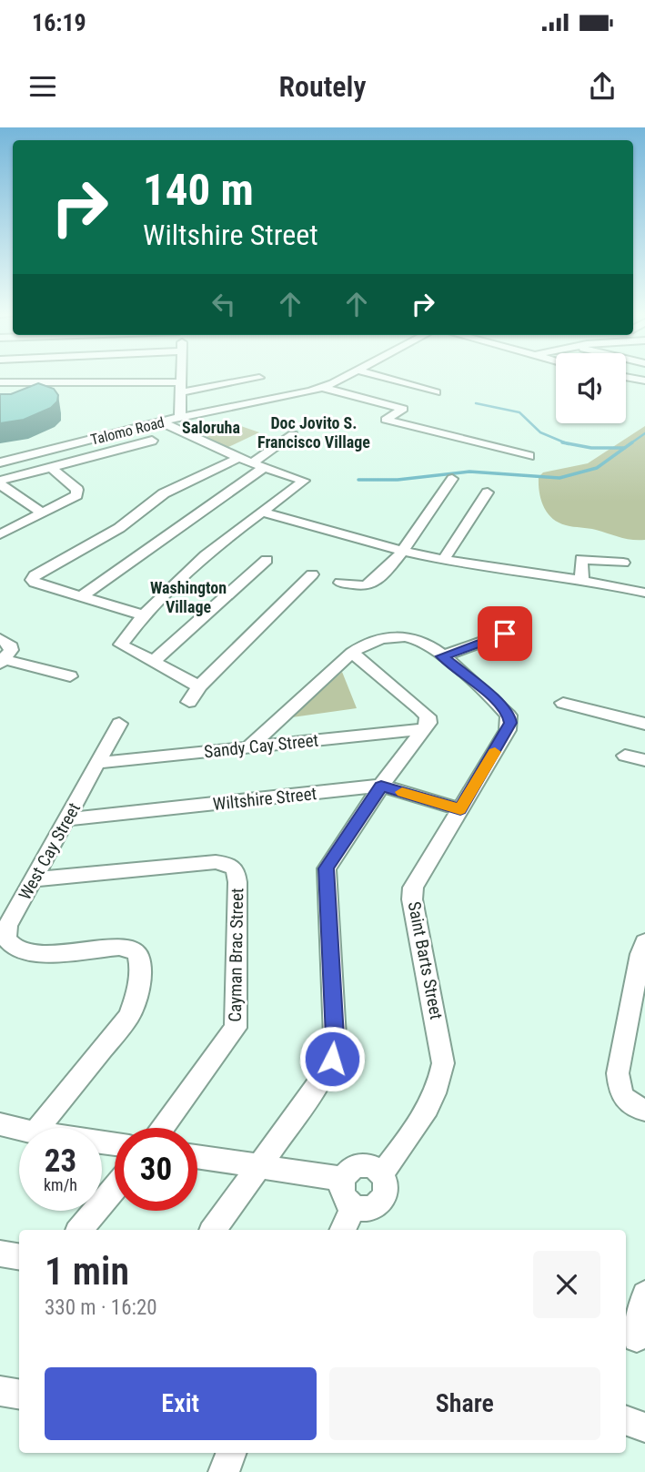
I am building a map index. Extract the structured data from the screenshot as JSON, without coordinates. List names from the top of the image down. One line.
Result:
{"streets":{"street":["Talomo Road","Sandy Cay Street","Wiltshire Street","West Cay Street","Cayman Brac Street","Saint Barts Street"]},"crossings":[["Sandy Cay Street","West Cay Street"],["Sandy Cay Street","Saint Barts Street"],["Wiltshire Street","West Cay Street"],["Wiltshire Street","Saint Barts Street"],["West Cay Street","Cayman Brac Street"]],"districts":["Doc Jovito S. Francisco Village","Saloruha","Washington Village"],"page":{"status":"16:19","header":"Routely","turn":["140 m","Wiltshire Street"],"speed":"23 km/h","limit":"30","heading":["1 min","330 m · 16:20"],"buttons":["Exit","Share"]}}
